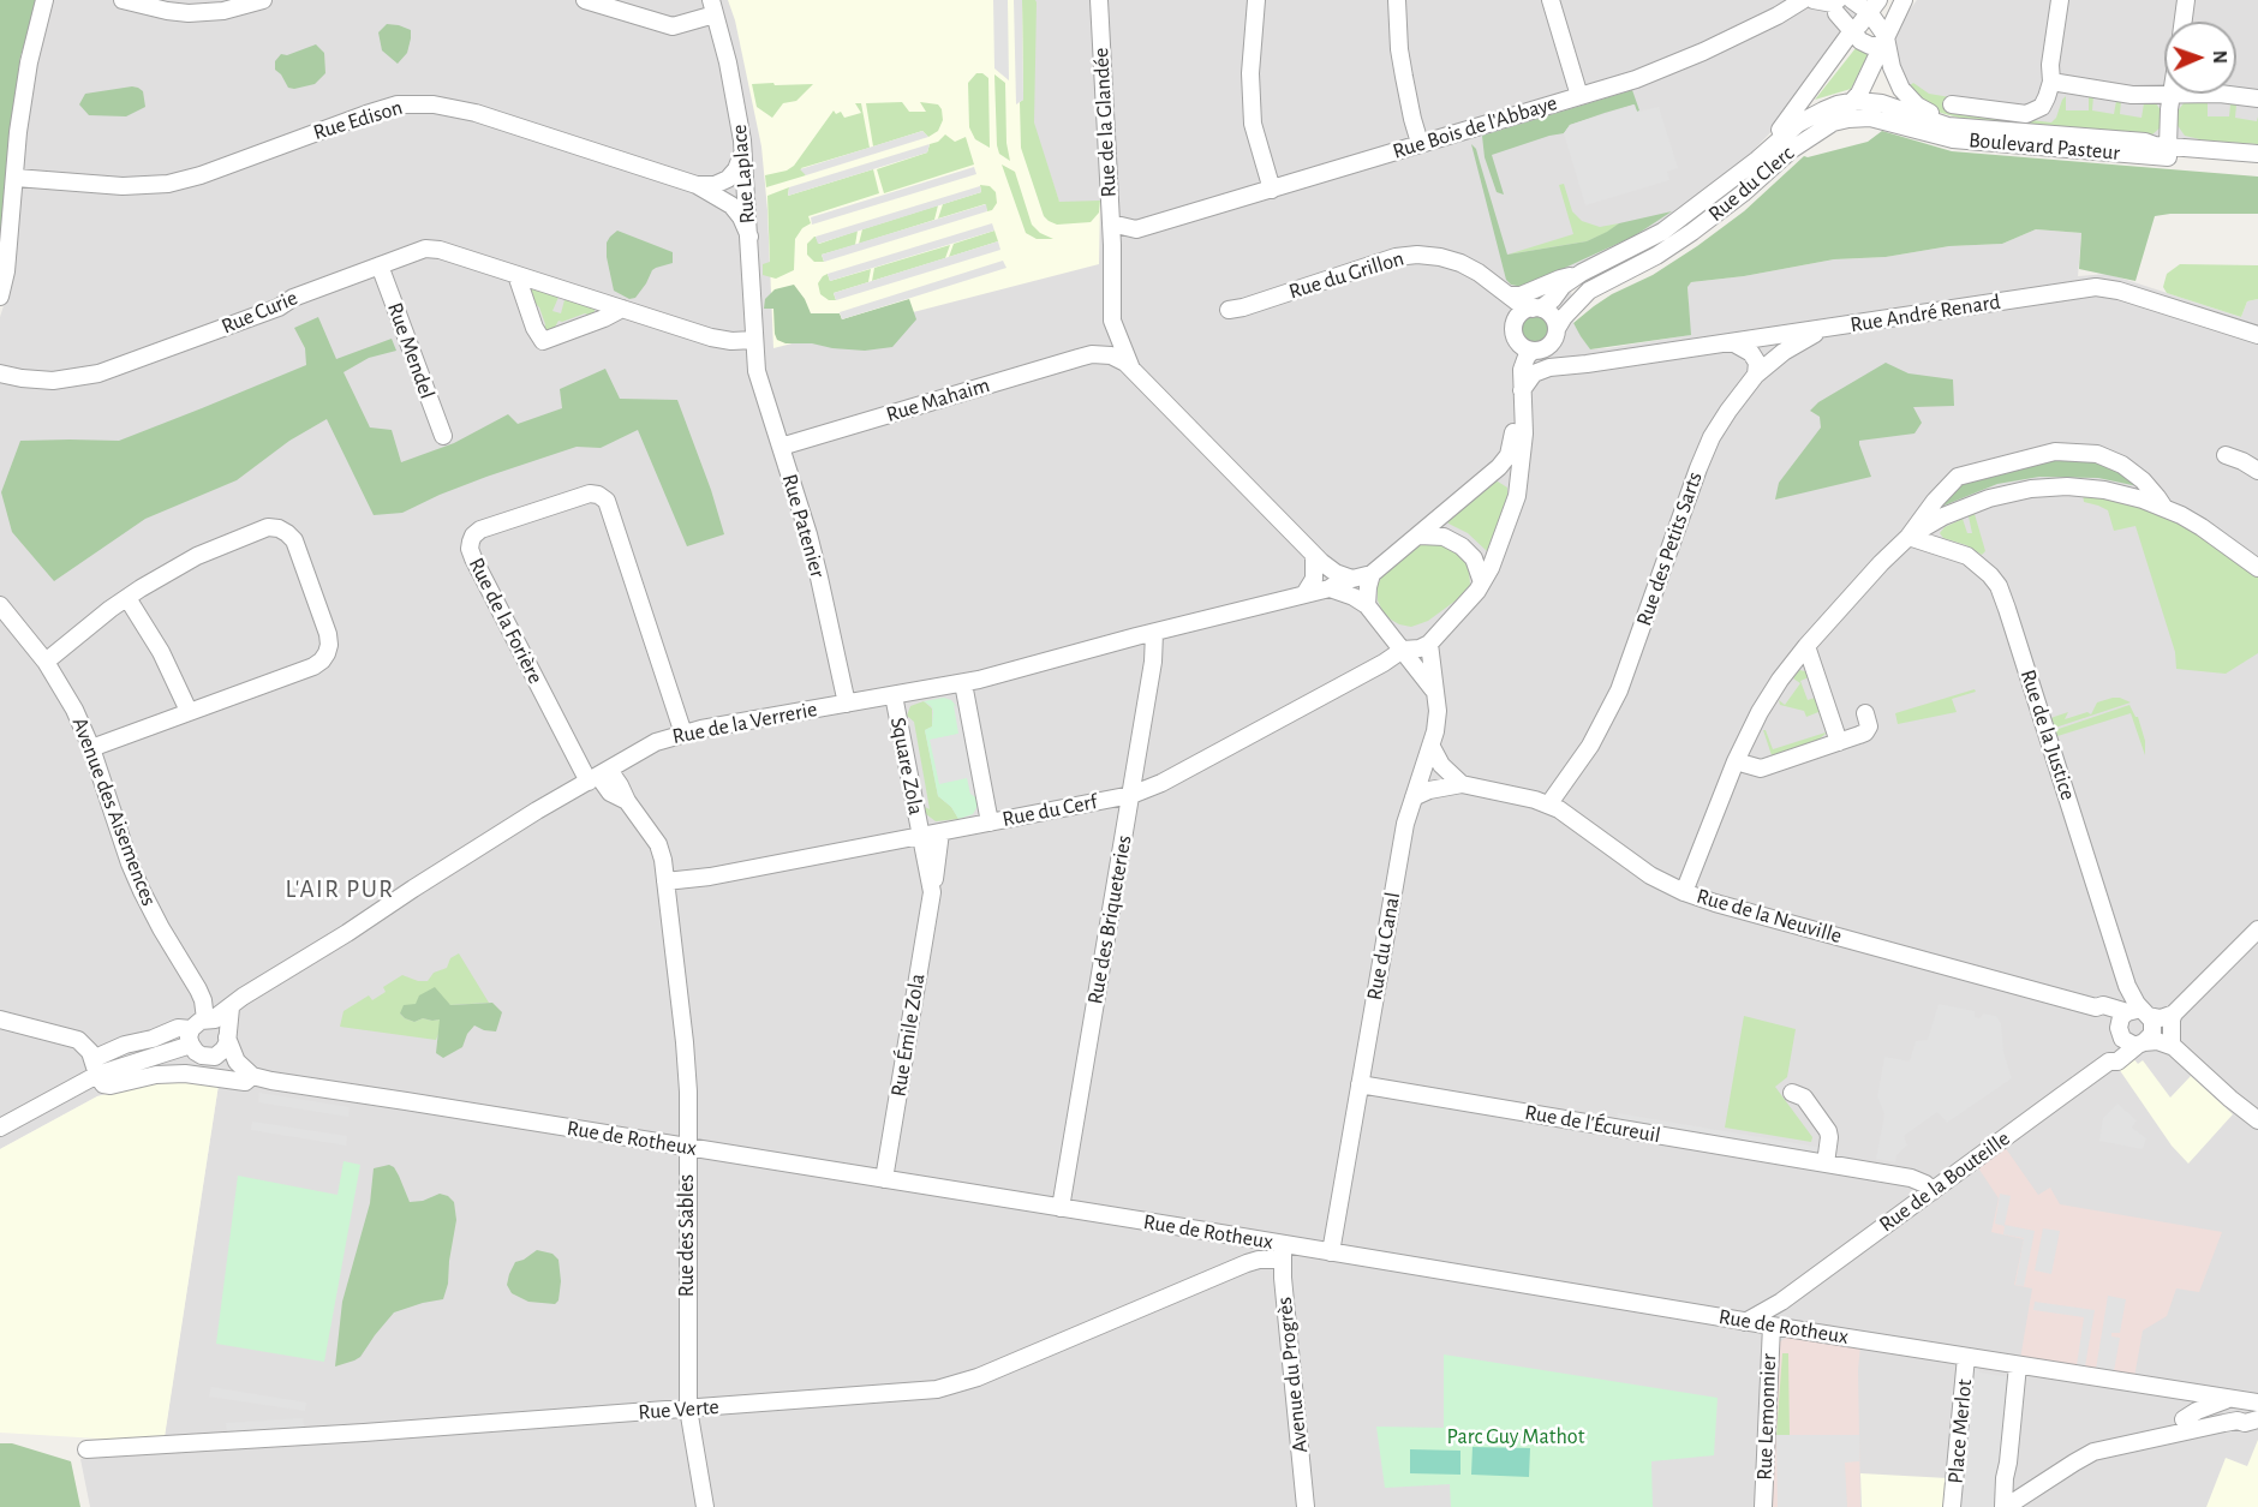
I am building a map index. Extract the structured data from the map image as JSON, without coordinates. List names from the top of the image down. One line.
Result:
{"streets":{"street":["Rue Edison","Rue de la Glandée","Rue Bois de l'Abbaye","Boulevard Pasteur","Rue Laplace","Rue du Clerc","Rue du Grillon","Rue Curie","Rue André Renard","Rue Mendel","Rue Mahaim","Rue Patenier","Rue des Petits Sarts","Rue de la Forière","Rue de la Verrerie","Rue de la Justice","Square Zola","Rue du Cerf","Avenue des Aisemences","Rue de la Neuville","Rue des Briqueteries","Rue du Canal","Rue Émile Zola","Rue de l'Écureuil","Rue de Rotheux","Rue de la Bouteille","Rue des Sables","Avenue du Progrès","Rue Verte","Rue Lemonnier","Place Merlot"]},"crossings":[["Rue Edison","Rue Laplace"],["Rue de la Glandée","Rue Bois de l'Abbaye"],["Boulevard Pasteur","Rue du Clerc"],["Rue Laplace","Rue Curie"],["Rue Laplace","Rue Patenier"],["Rue du Clerc","Rue du Grillon"],["Rue Curie","Rue Mendel"],["Rue Curie","Rue Patenier"],["Rue André Renard","Rue des Petits Sarts"],["Rue Mahaim","Rue Patenier"],["Rue Patenier","Rue de la Verrerie"],["Rue des Petits Sarts","Rue de la Neuville"],["Rue de la Forière","Rue de la Verrerie"],["Rue de la Forière","Rue des Sables"],["Rue de la Verrerie","Square Zola"],["Rue de la Verrerie","Rue du Cerf"],["Rue de la Verrerie","Avenue des Aisemences"],["Rue de la Verrerie","Rue des Briqueteries"],["Rue de la Verrerie","Rue du Canal"],["Rue de la Verrerie","Rue des Sables"],["Rue de la Justice","Rue de la Neuville"],["Rue de la Justice","Rue de la Bouteille"],["Square Zola","Rue du Cerf"],["Square Zola","Rue Émile Zola"],["Rue du Cerf","Rue des Briqueteries"],["Rue du Cerf","Rue du Canal"],["Rue du Cerf","Rue Émile Zola"],["Rue du Cerf","Rue des Sables"],["Rue de la Neuville","Rue du Canal"],["Rue de la Neuville","Rue de la Bouteille"],["Rue des Briqueteries","Rue de Rotheux"],["Rue du Canal","Rue de l'Écureuil"],["Rue du Canal","Rue de Rotheux"],["Rue Émile Zola","Rue de Rotheux"],["Rue de l'Écureuil","Rue de la Bouteille"],["Rue de Rotheux","Rue de la Bouteille"],["Rue de Rotheux","Rue des Sables"],["Rue de Rotheux","Avenue du Progrès"],["Rue de Rotheux","Rue Verte"],["Rue de Rotheux","Rue Lemonnier"],["Rue de Rotheux","Place Merlot"],["Rue des Sables","Rue Verte"],["Avenue du Progrès","Rue Verte"]],"districts":["L'AIR PUR"],"parks":["Parc Guy Mathot"],"north":"right"}
